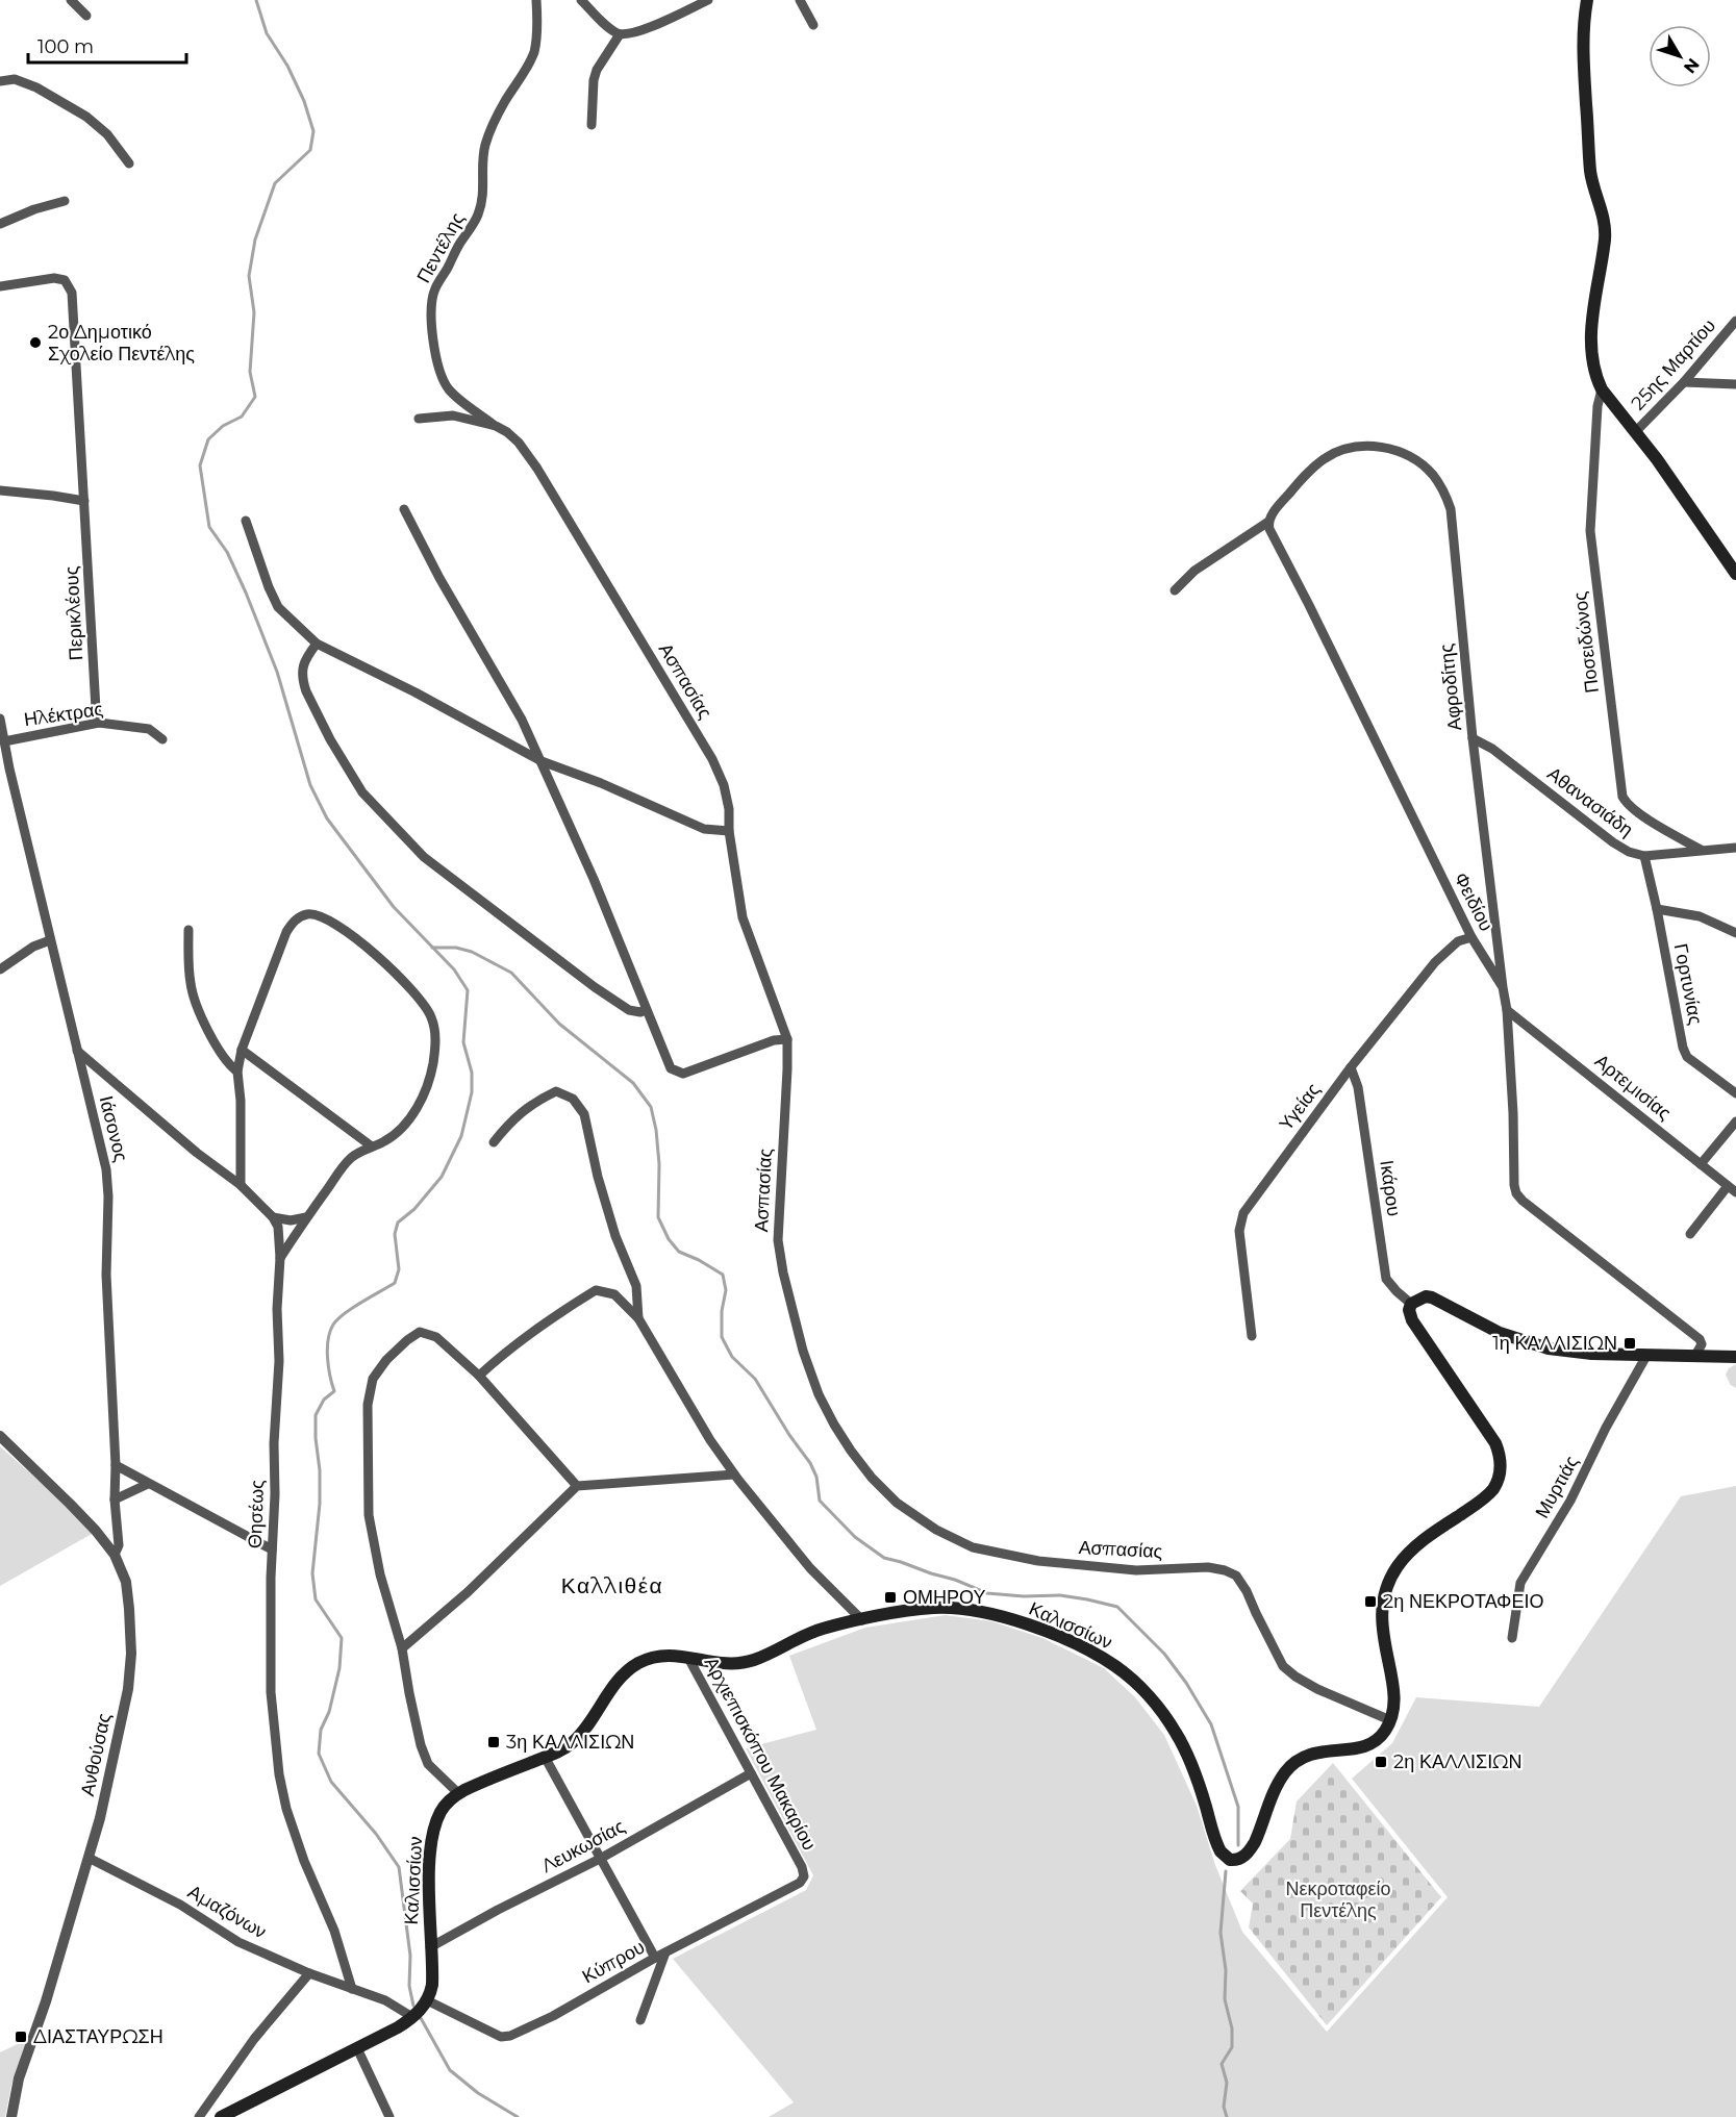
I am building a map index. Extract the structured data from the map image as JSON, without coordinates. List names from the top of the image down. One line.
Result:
{"streets":{"main road":["Καλισσίων"],"street":["Πεντέλης","25ης Μαρτίου","Περικλέους","Ποσειδώνος","Ασπασίας","Αφροδίτης","Ηλέκτρας","Αθανασιάδη","Φειδίου","Γορτυνίας","Αρτεμισίας","Υγείας","Ιάσονος","Ικάρου","Μυρτιάς","Θησέως","Αρχιεπισκόπου Μακαρίου","Ανθούσας","Λευκωσίας","Αμαζόνων","Κύπρου"]},"crossings":[["Πεντέλης","Ασπασίας"],["Περικλέους","Ηλέκτρας"],["Ποσειδώνος","Αθανασιάδη"],["Ασπασίας","Καλισσίων"],["Αφροδίτης","Αθανασιάδη"],["Αφροδίτης","Φειδίου"],["Ηλέκτρας","Ιάσονος"],["Αθανασιάδη","Γορτυνίας"],["Φειδίου","Αρτεμισίας"],["Φειδίου","Υγείας"],["Υγείας","Ικάρου"],["Ιάσονος","Ανθούσας"],["Θησέως","Αμαζόνων"],["Καλισσίων","Αρχιεπισκόπου Μακαρίου"],["Καλισσίων","Λευκωσίας"],["Καλισσίων","Κύπρου"],["Αρχιεπισκόπου Μακαρίου","Λευκωσίας"],["Αρχιεπισκόπου Μακαρίου","Κύπρου"],["Ανθούσας","Αμαζόνων"]],"districts":["Καλλιθέα"],"parks":["Νεκροταφείο Πεντέλης"],"places":{"other":["2ο Δημοτικό Σχολείο Πεντέλης"],"transit":["1η ΚΑΛΛΙΣΙΩΝ","ΟΜΗΡΟΥ","2η ΝΕΚΡΟΤΑΦΕΙΟ","3η ΚΑΛΛΙΣΙΩΝ","2η ΚΑΛΛΙΣΙΩΝ","ΔΙΑΣΤΑΥΡΩΣΗ"]},"scale_bar":"100 m","north":"bottom right"}
